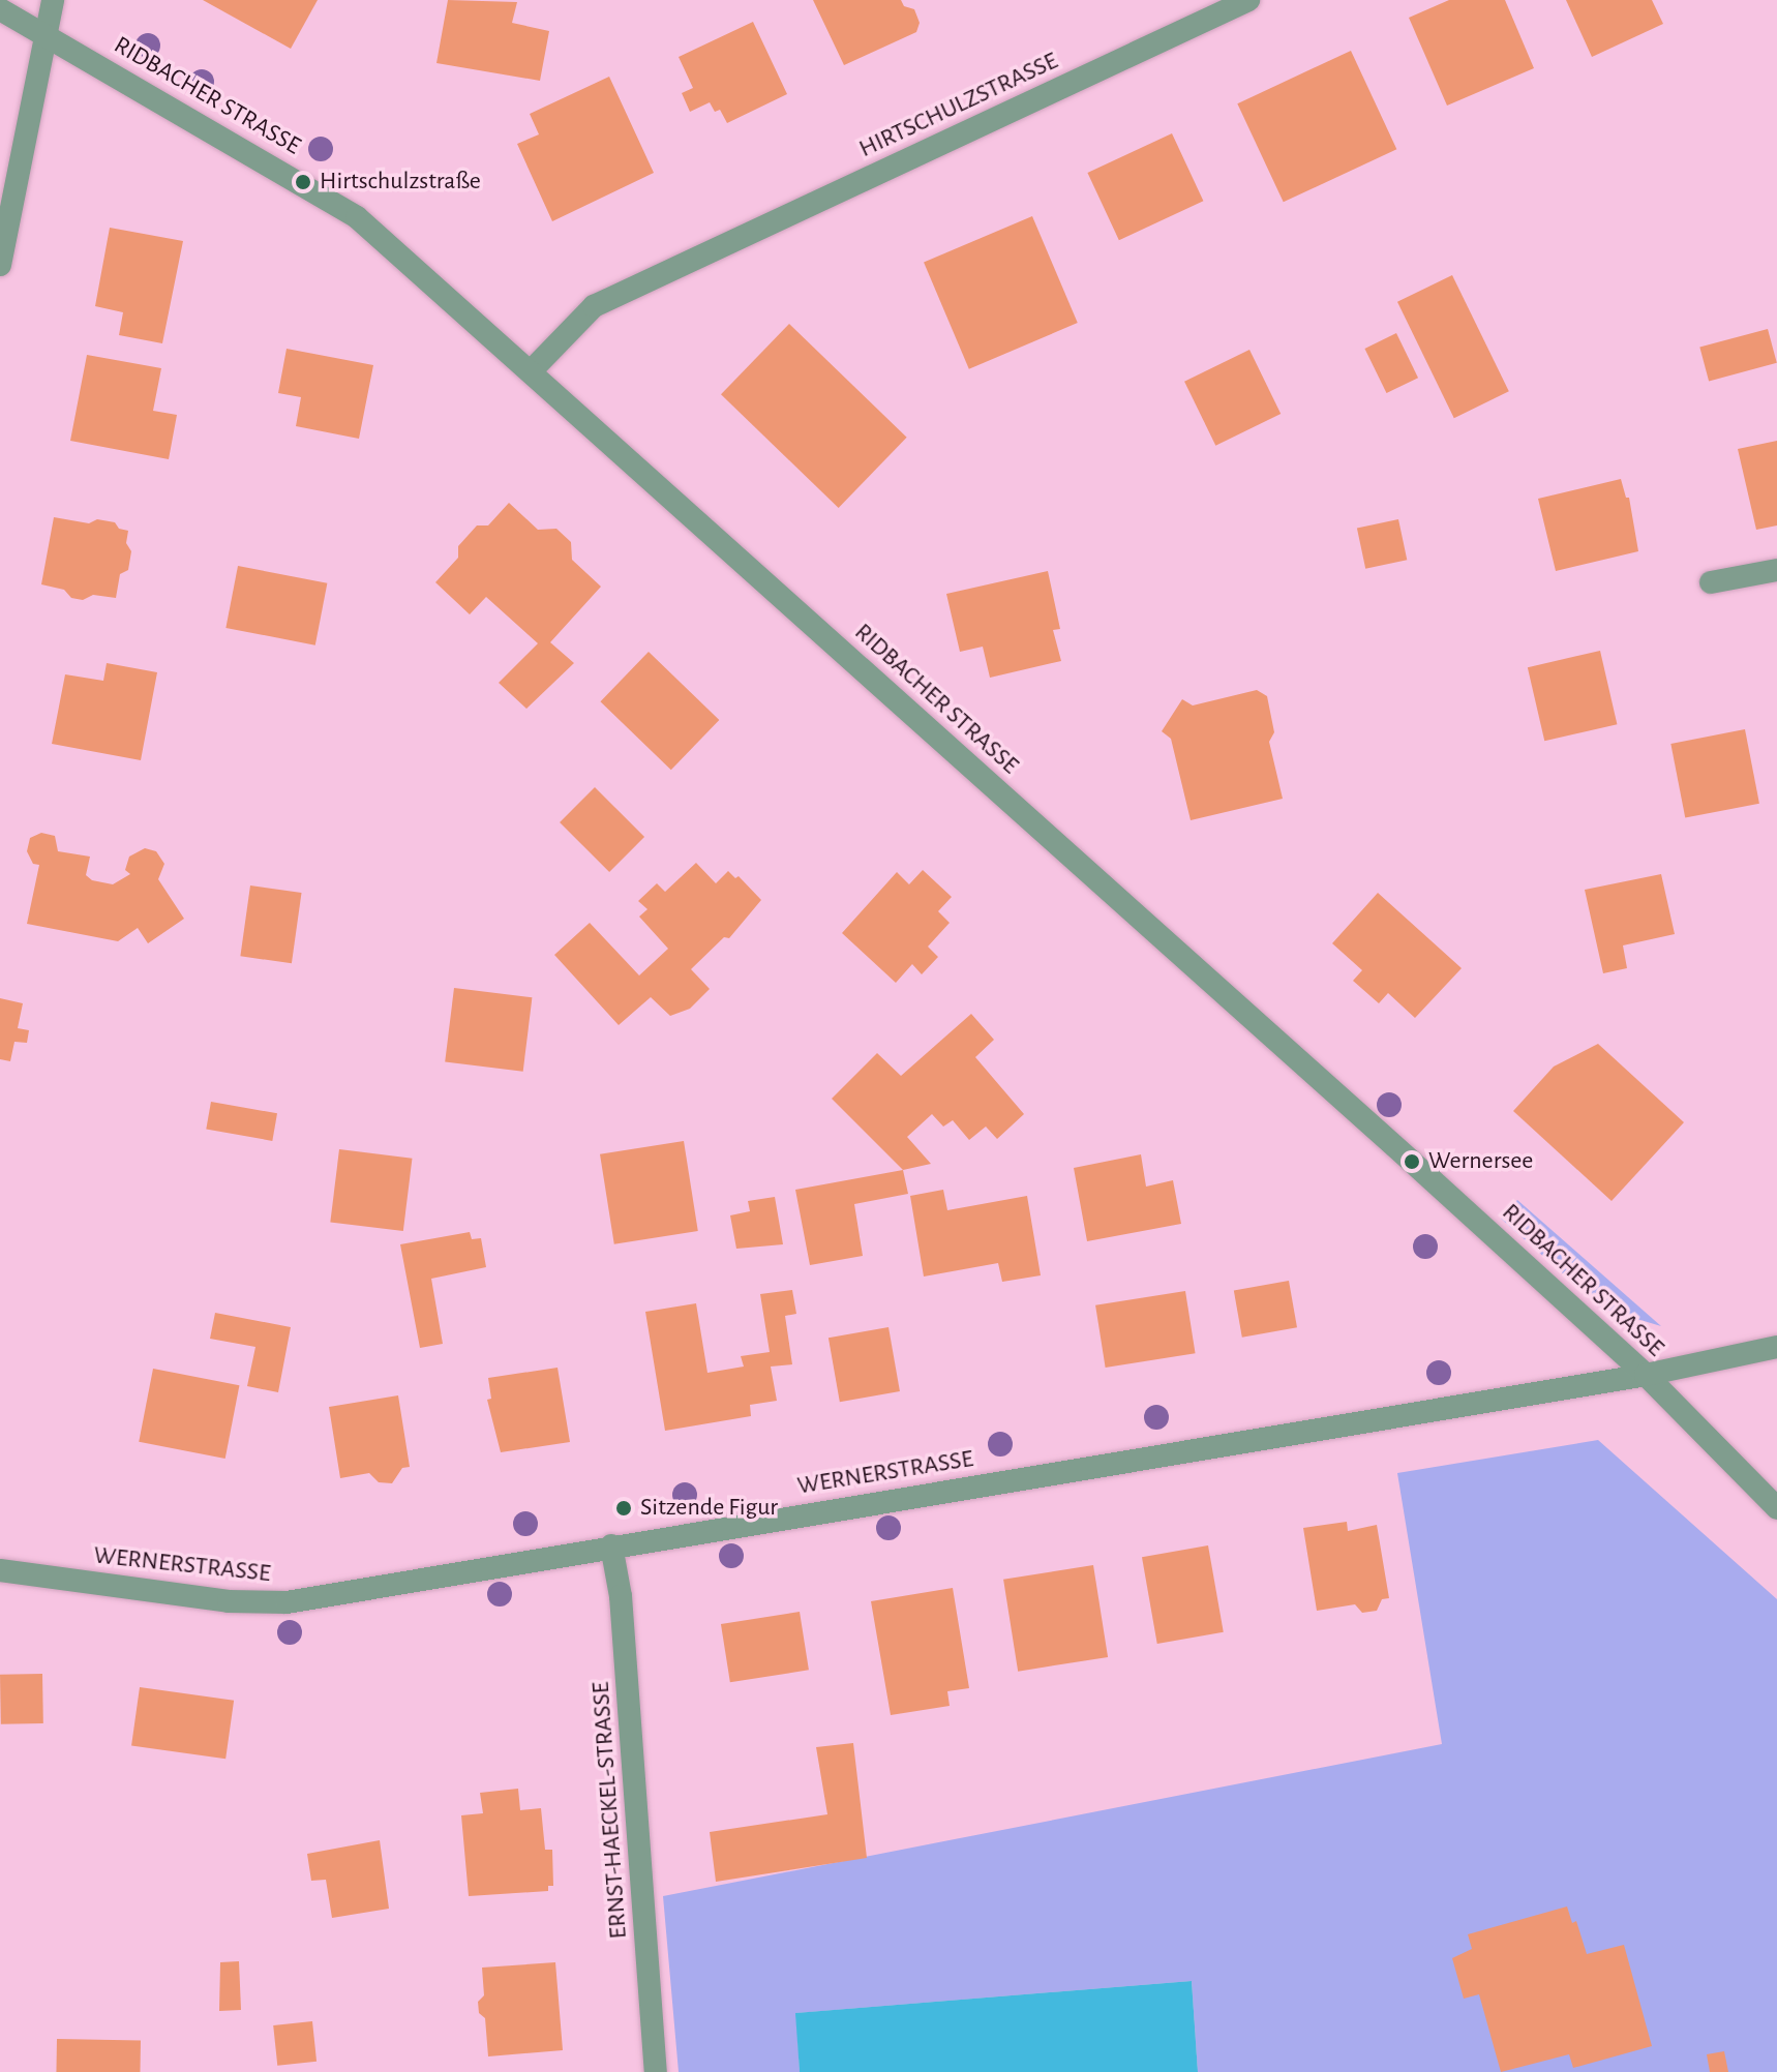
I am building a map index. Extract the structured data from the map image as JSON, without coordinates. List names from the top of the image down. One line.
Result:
{"streets":{"street":["RIDBACHER STRASSE","HIRTSCHULZSTRASSE","WERNERSTRASSE","ERNST-HAECKEL-STRASSE"]},"crossings":[["RIDBACHER STRASSE","HIRTSCHULZSTRASSE"],["RIDBACHER STRASSE","WERNERSTRASSE"],["WERNERSTRASSE","ERNST-HAECKEL-STRASSE"]],"places":["Hirtschulzstraße","Wernersee","Sitzende Figur"]}
